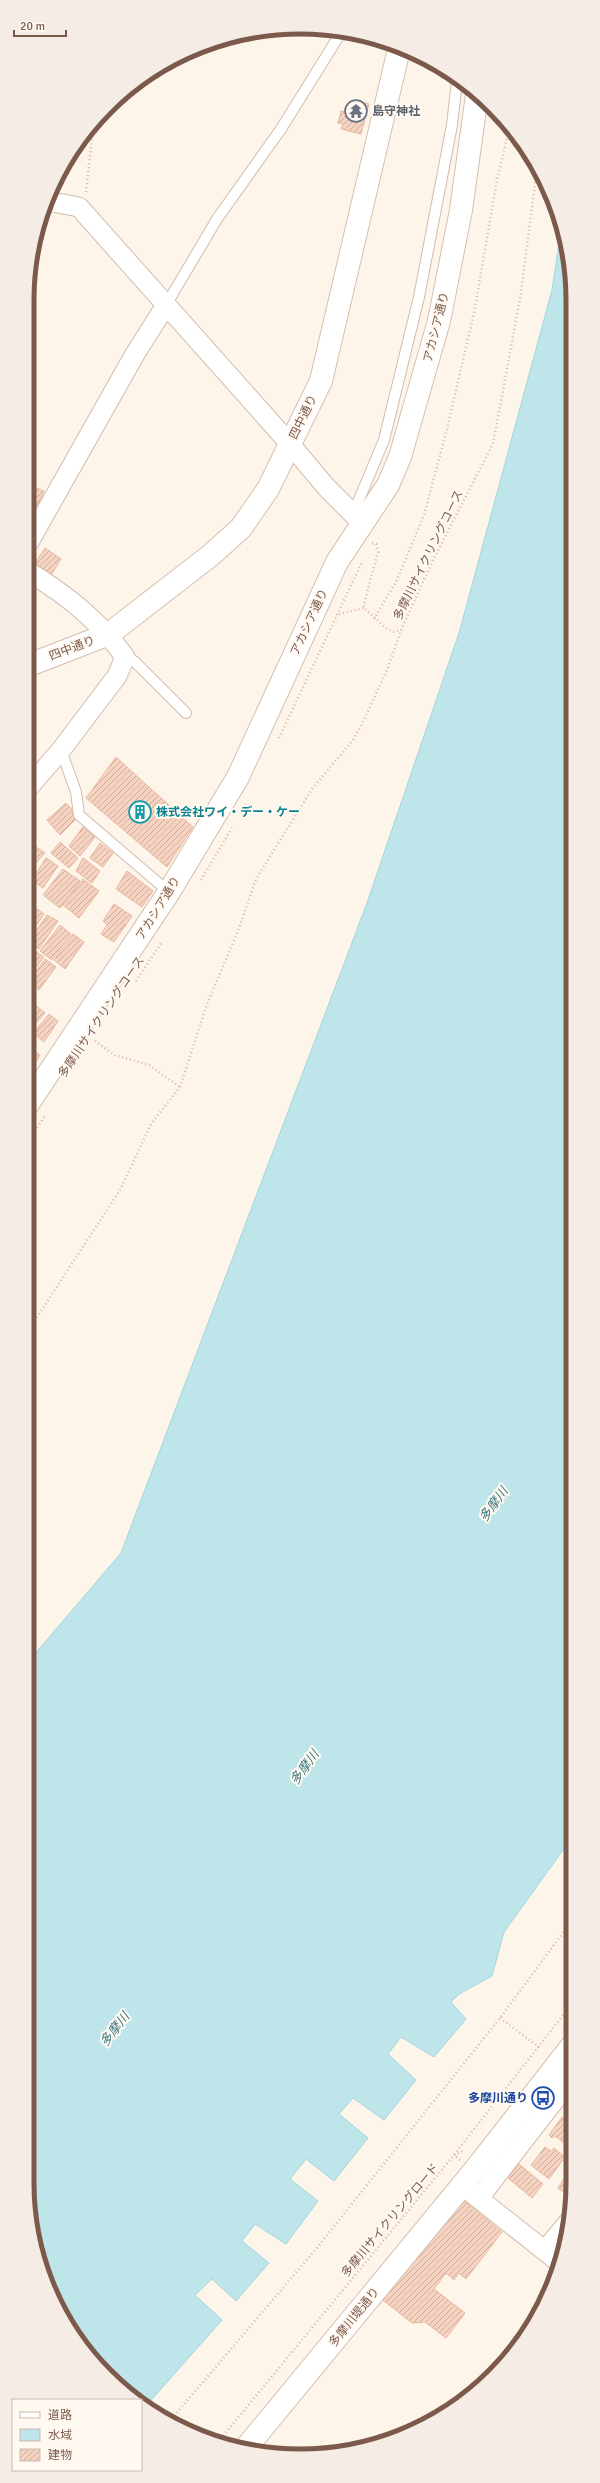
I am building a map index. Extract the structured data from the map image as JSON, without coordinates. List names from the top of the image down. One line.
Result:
{"streets":{"street":["アカシア通り","四中通り","多摩川堤通り"],"path":["多摩川サイクリングコース","多摩川サイクリングロード"]},"water":["多摩川"],"places":{"temple":["島守神社"],"building":["株式会社ワイ・デー・ケー"],"bus stop":["多摩川通り"]},"legend":["道路","水域","建物"],"scale_bar":"20 m"}
